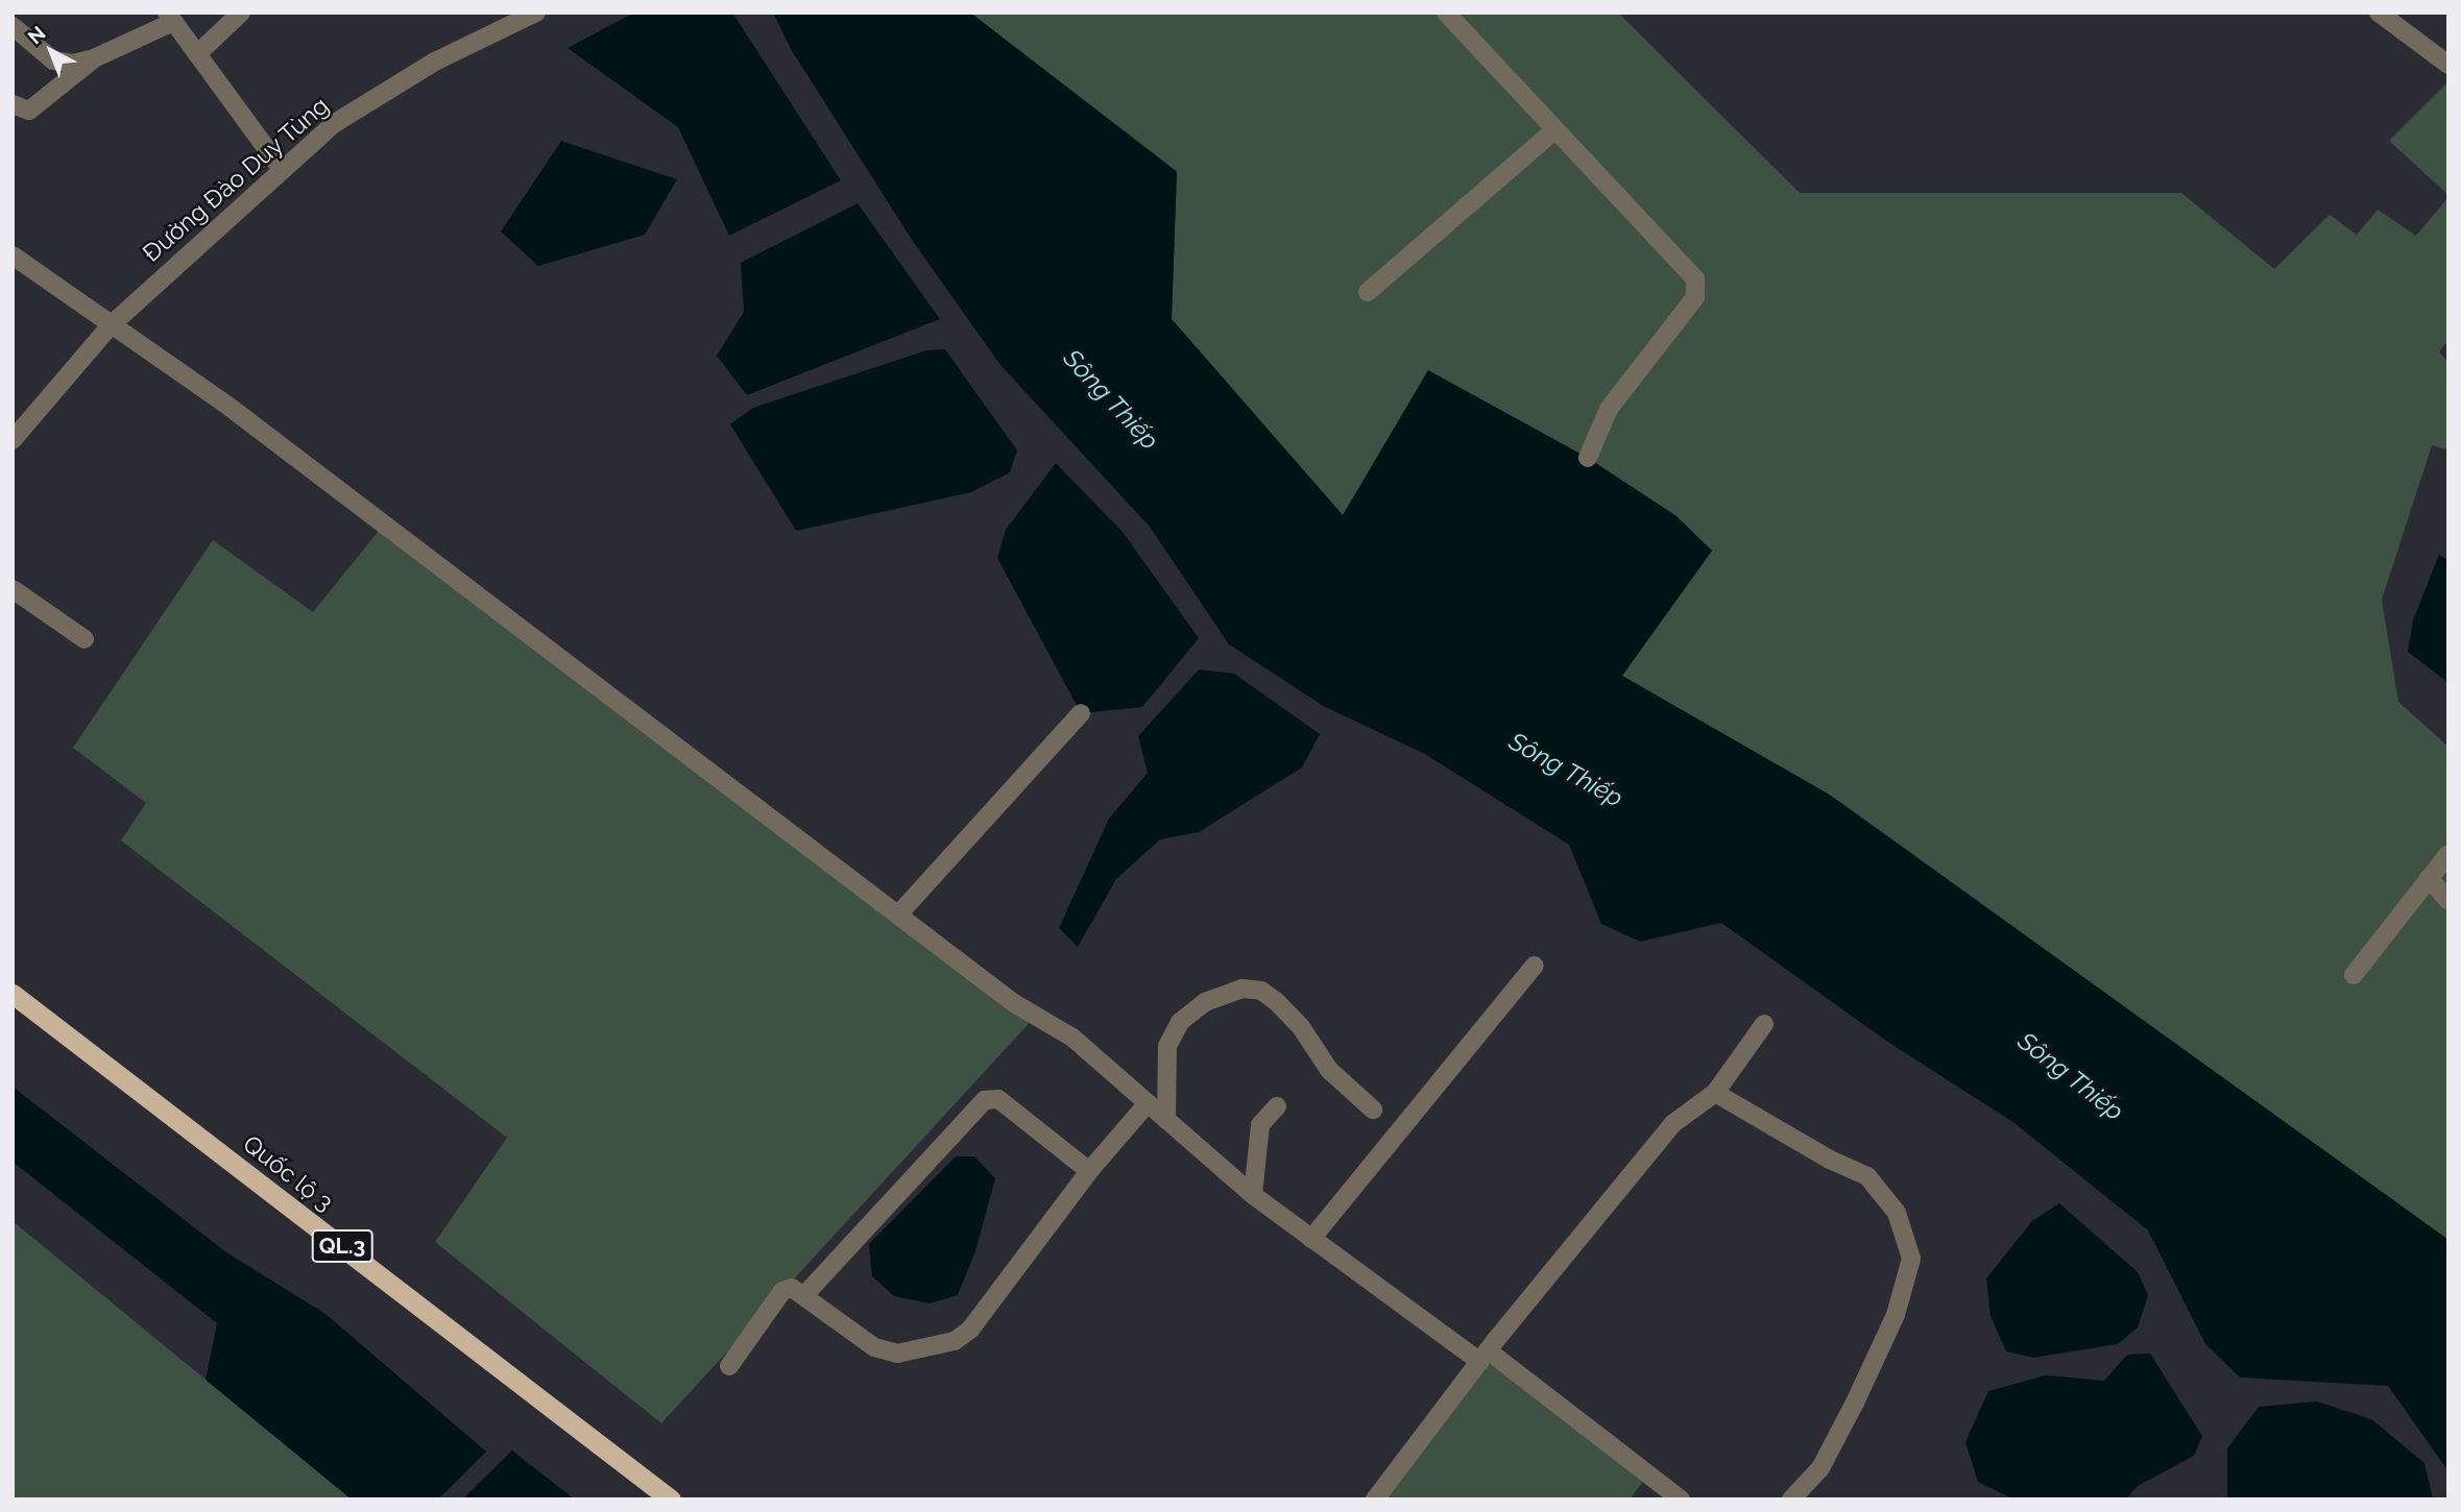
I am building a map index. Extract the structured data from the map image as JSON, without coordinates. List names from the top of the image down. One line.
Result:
{"streets":{"highway":["Quốc lộ 3","QL.3"],"street":["Đường Đào Duy Tùng"]},"water":["Sông Thiếp"],"north":"top left"}
